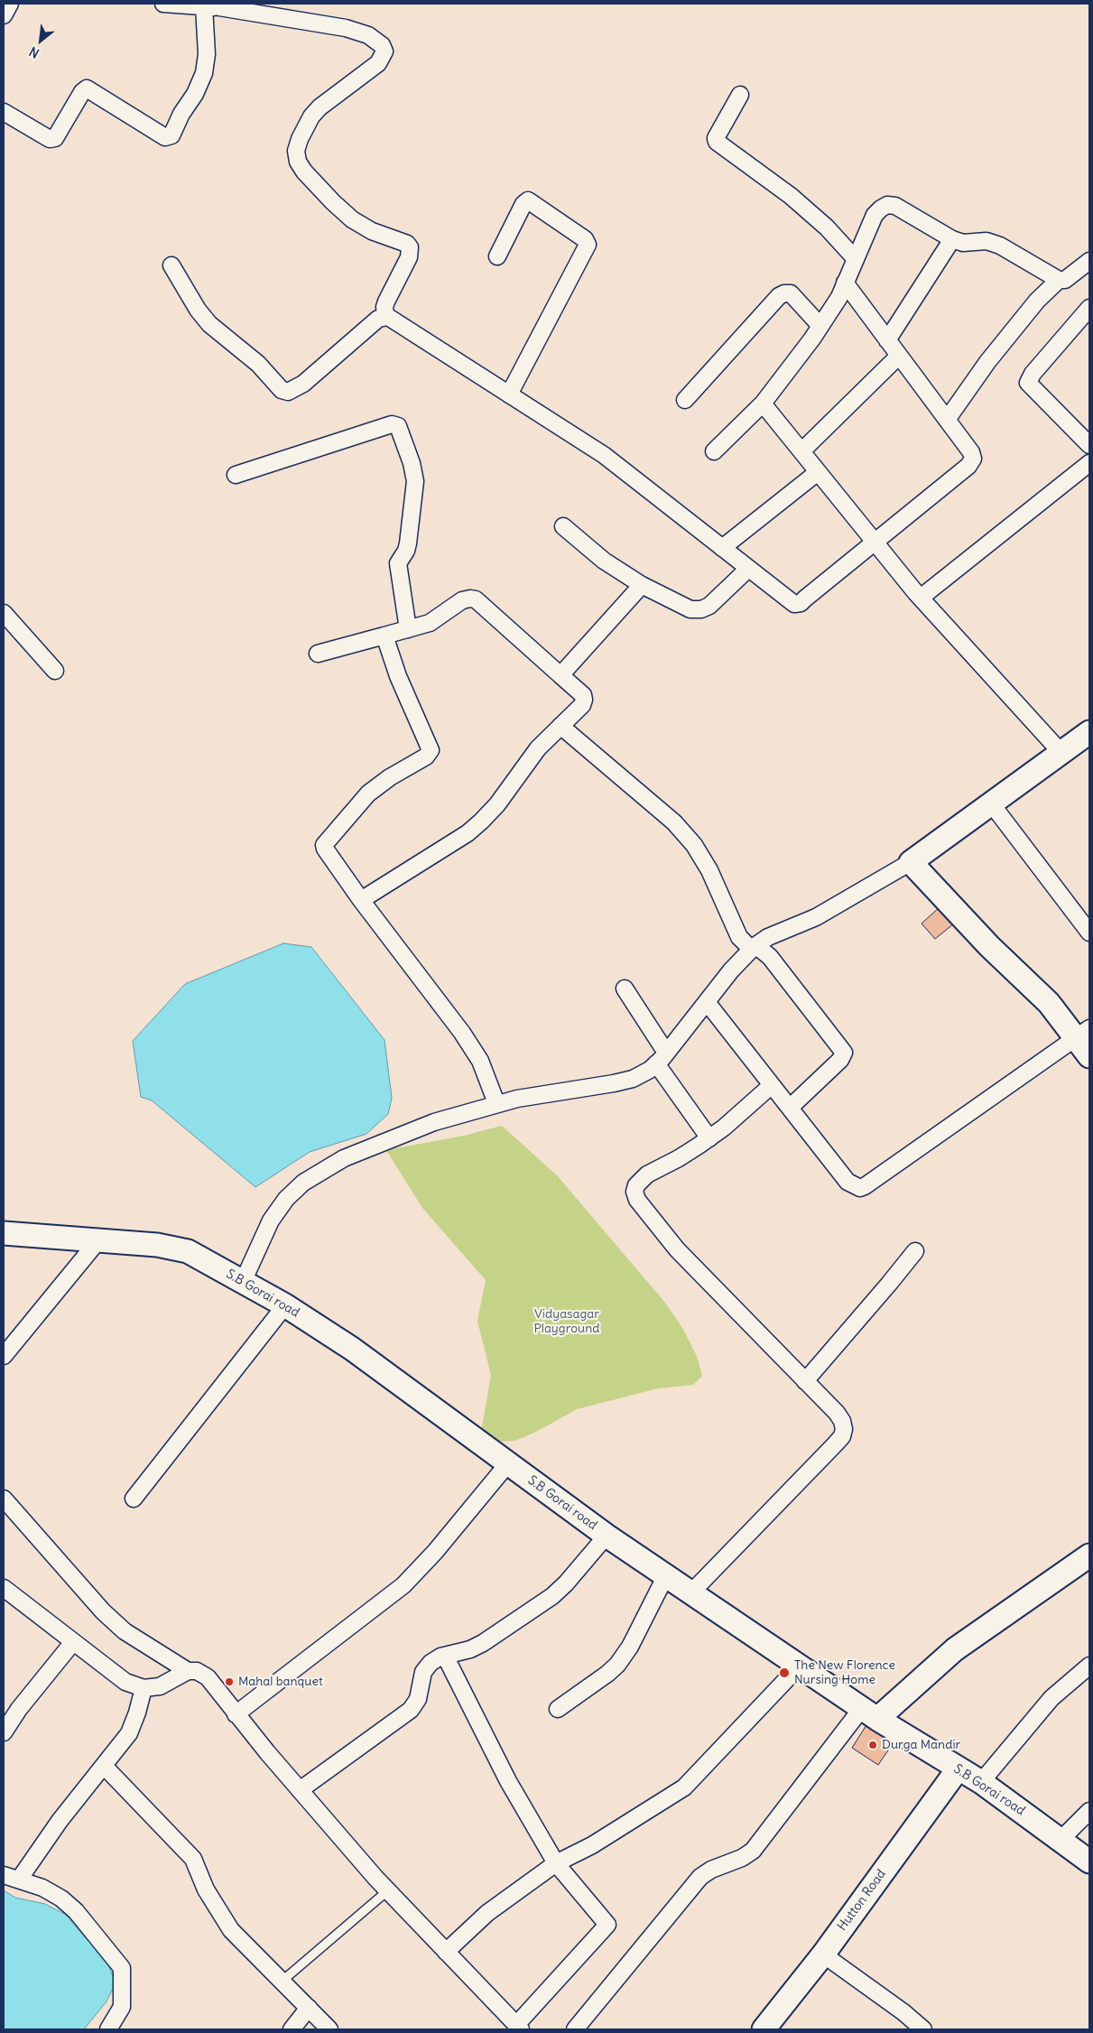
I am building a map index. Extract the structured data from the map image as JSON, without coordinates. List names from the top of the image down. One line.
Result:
{"streets":{"street":["S.B Gorai road","Hutton Road"]},"crossings":[["S.B Gorai road","Hutton Road"]],"parks":["Vidyasagar Playground"],"places":["The New Florence Nursing Home","Mahal banquet","Durga Mandir"],"north":"bottom left"}
